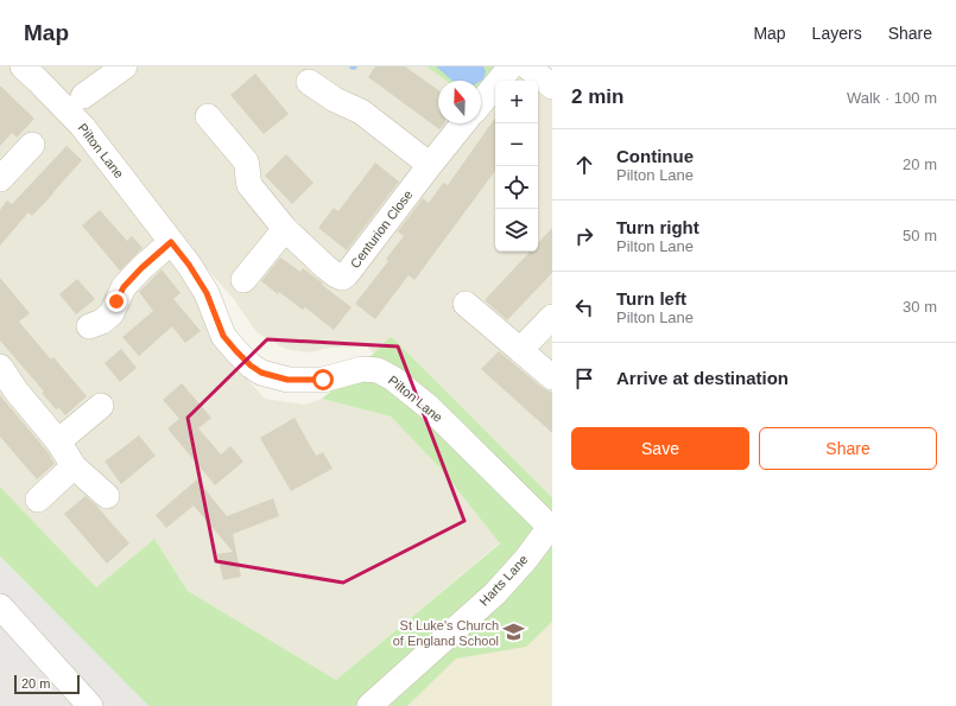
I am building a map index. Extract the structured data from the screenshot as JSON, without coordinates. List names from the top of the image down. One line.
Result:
{"streets":{"street":["Pilton Lane","Centurion Close","Harts Lane"]},"crossings":[["Pilton Lane","Harts Lane"]],"places":{"school or university":["St Luke's Church of England School"]},"scale_bar":"20 m","north":"top","page":{"header":"Map","nav":["Map","Layers","Share"],"heading":["2 min","Walk · 100 m"],"map_buttons":["+","−"],"list":[["Continue","Pilton Lane","20 m"],["Turn right","Pilton Lane","50 m"],["Turn left","Pilton Lane","30 m"],"Arrive at destination"],"buttons":["Save","Share"],"scale":"20 m"}}
